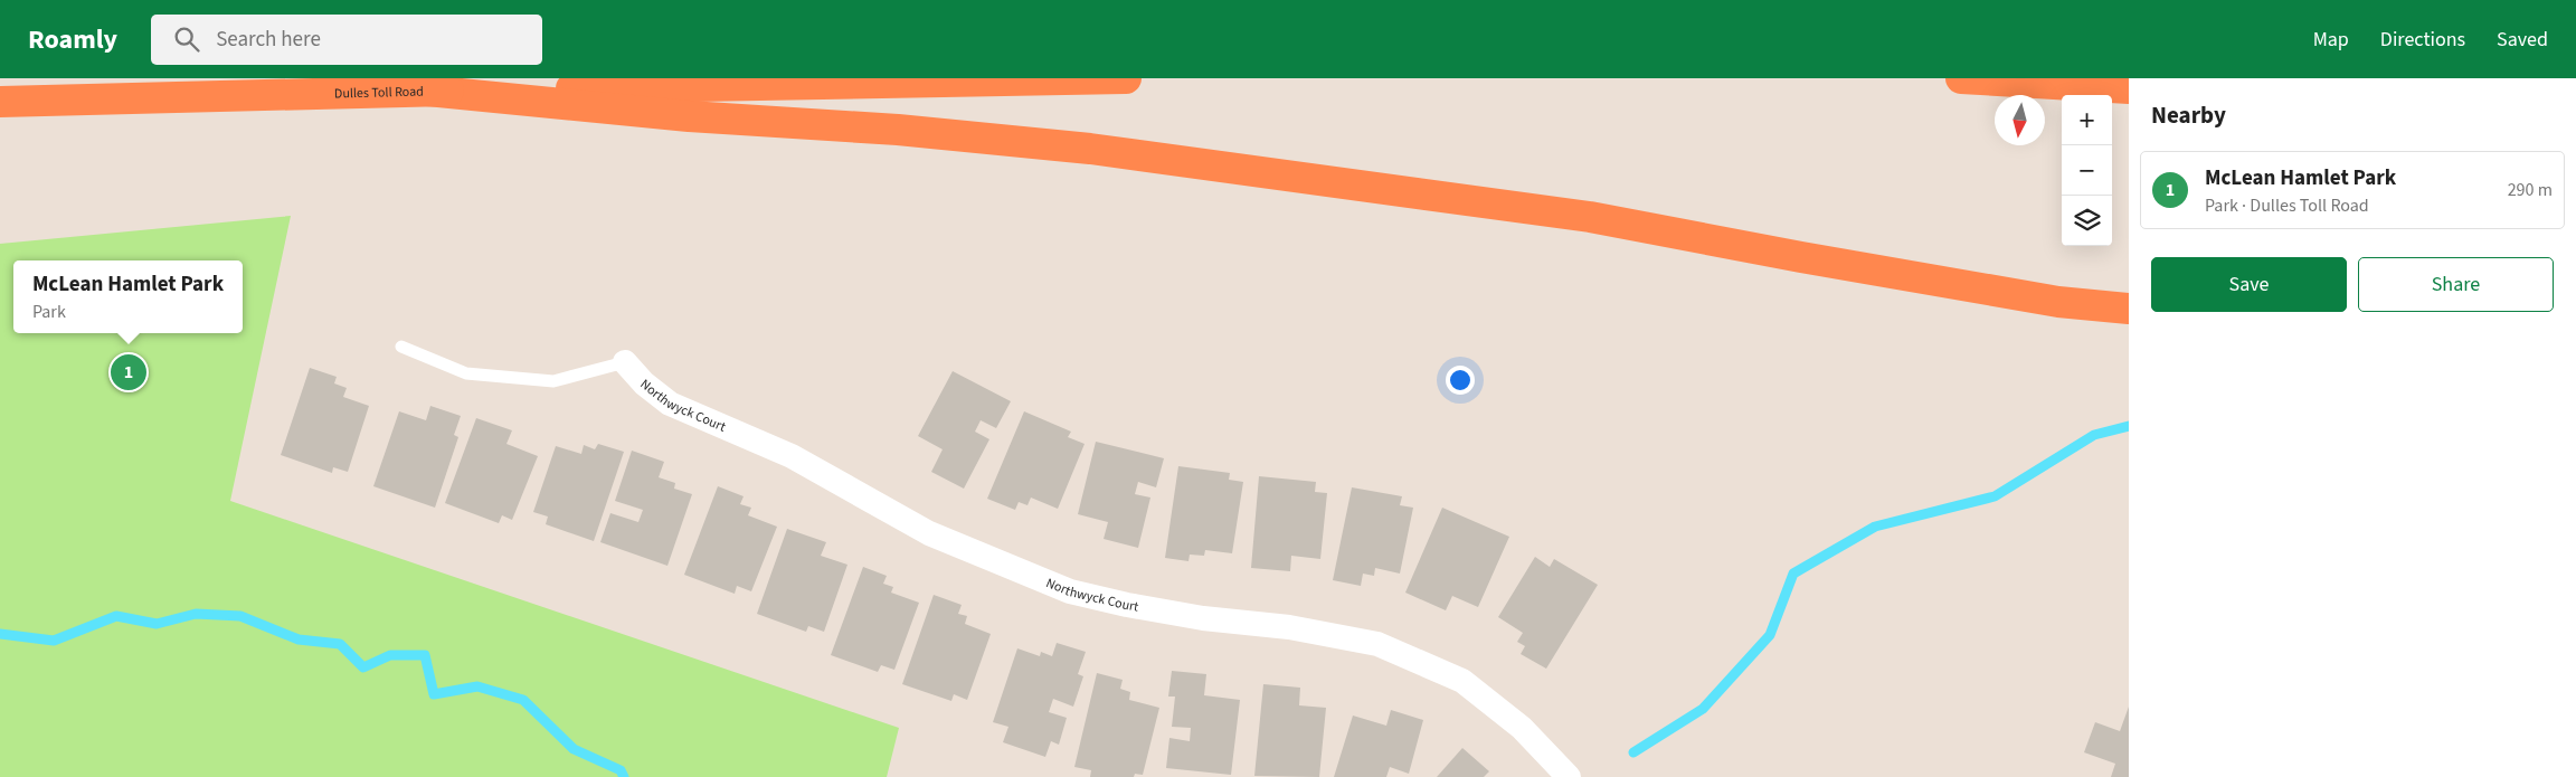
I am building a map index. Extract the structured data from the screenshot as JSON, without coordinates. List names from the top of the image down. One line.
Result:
{"streets":{"highway":["Dulles Toll Road"],"street":["Northwyck Court"]},"north":"bottom","page":{"header":"Roamly","search":"Search here","nav":["Map","Directions","Saved"],"heading":"Nearby","map_buttons":["+","−"],"list":[{"mark":"1","name":"McLean Hamlet Park","note":"Park · Dulles Toll Road","value":"290 m"}],"buttons":["Save","Share"],"popup":["McLean Hamlet Park","Park"],"pins":"1"}}
